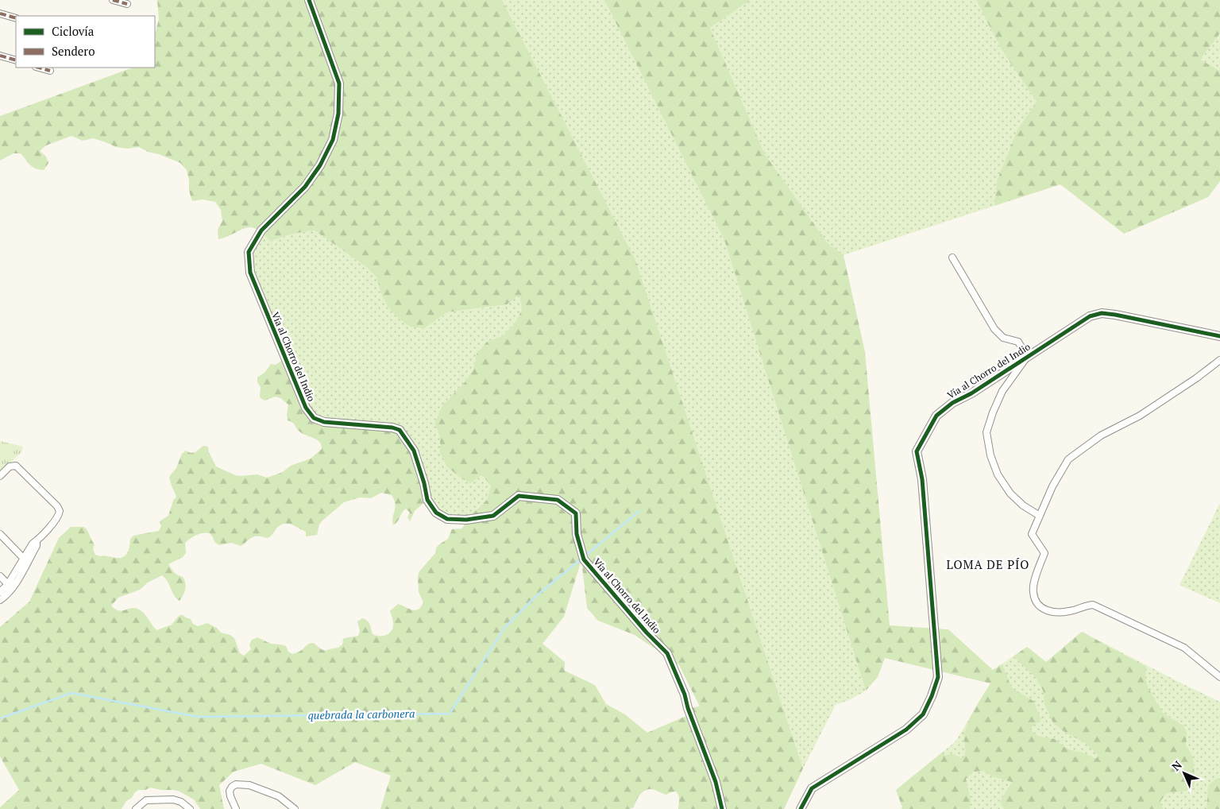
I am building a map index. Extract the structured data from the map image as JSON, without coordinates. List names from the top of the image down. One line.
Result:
{"streets":{"street":["Vía al Chorro del Indio"]},"districts":["LOMA DE PÍO"],"water":["quebrada la carbonera"],"legend":["Ciclovía","Sendero"],"north":"top left"}
